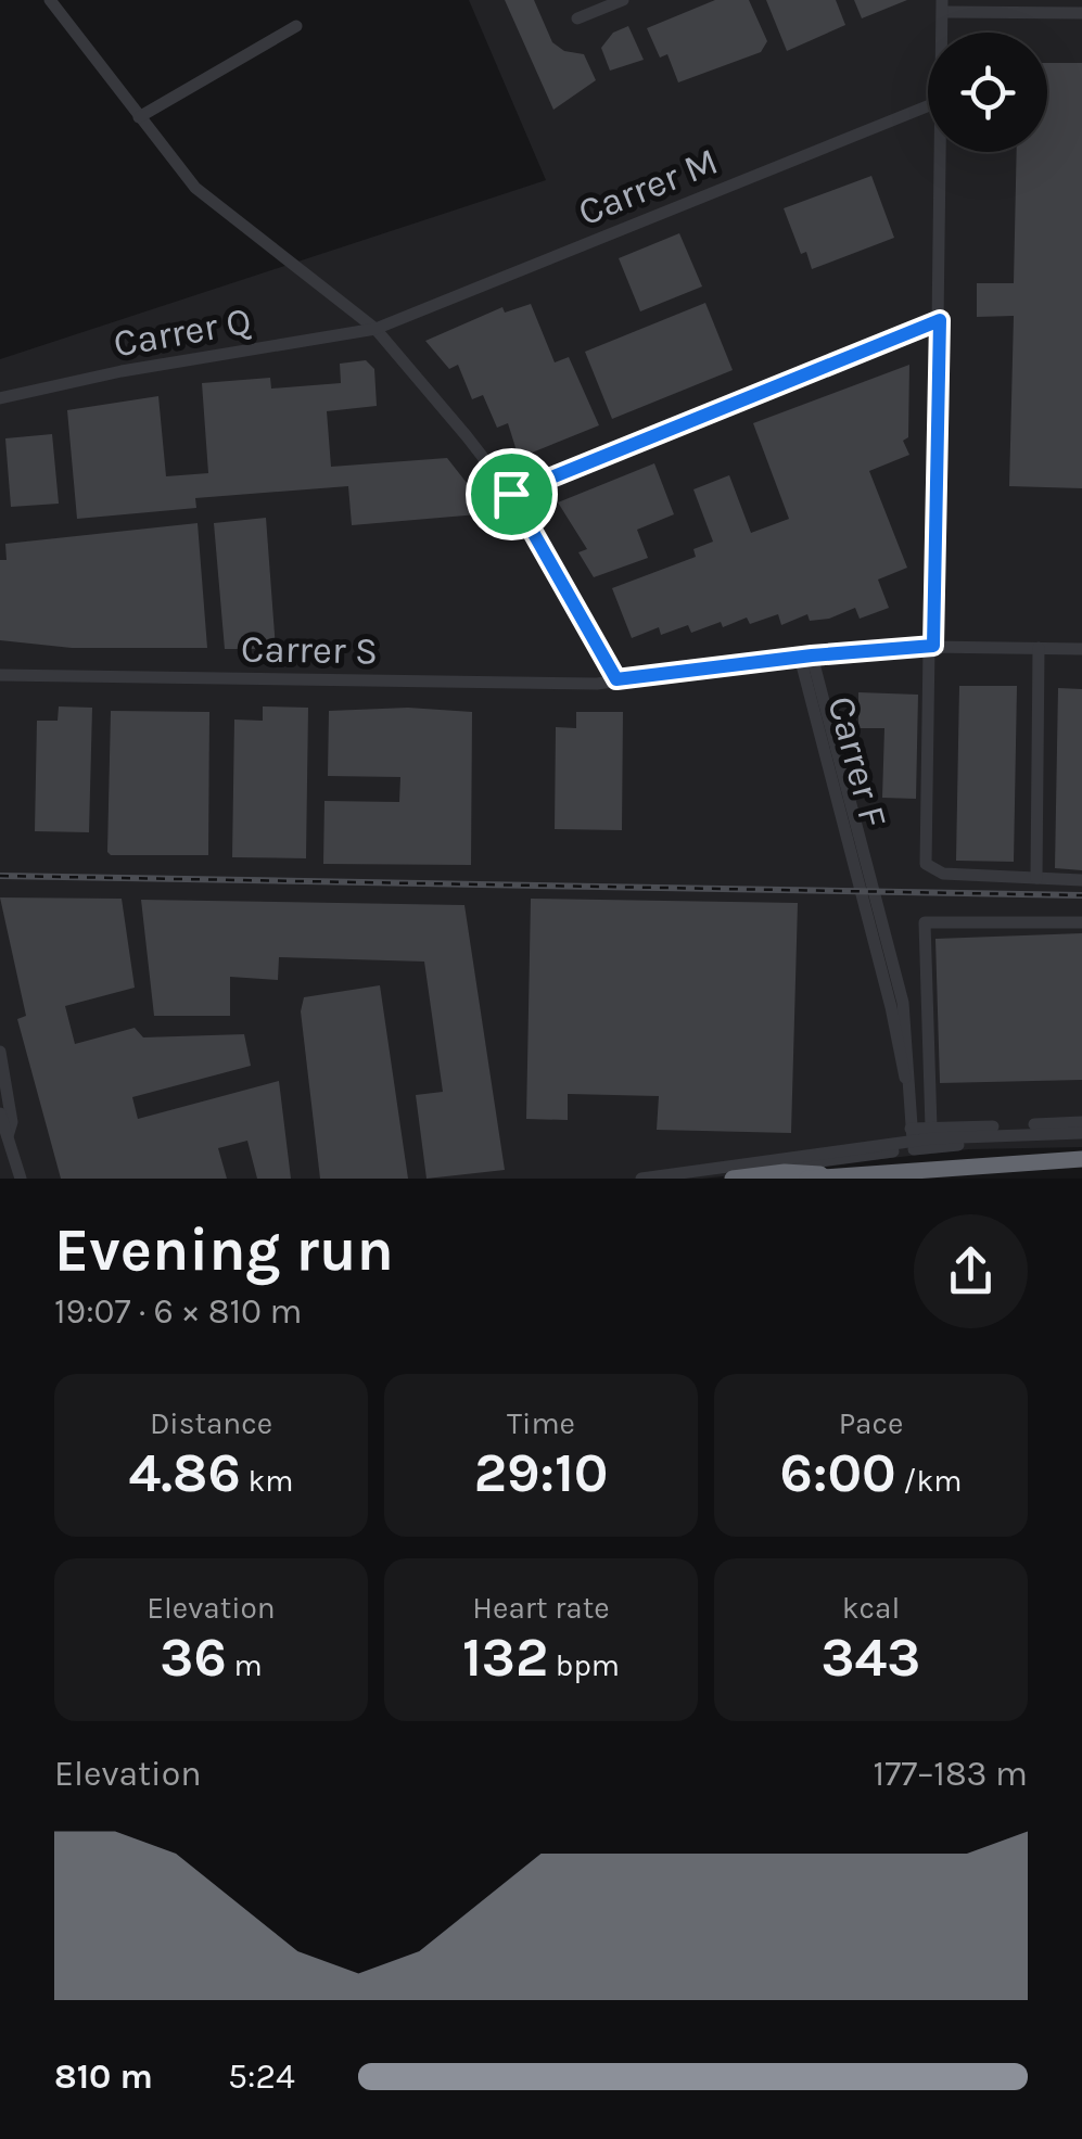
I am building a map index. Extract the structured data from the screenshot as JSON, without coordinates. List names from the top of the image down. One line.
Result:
{"streets":{"street":["Carrer M","Carrer Q","Carrer S"]},"crossings":[["Carrer M","Carrer Q"]],"page":{"heading":["Evening run","19:07 · 6 × 810 m"],"stats":[["Distance","4.86 km"],["Time","29:10"],["Pace","6:00 /km"],["Elevation","36 m"],["Heart rate","132 bpm"],["kcal","343"]],"chart":["Elevation","177–183 m"],"list":[{"name":"810 m","note":"5:24"}]}}
